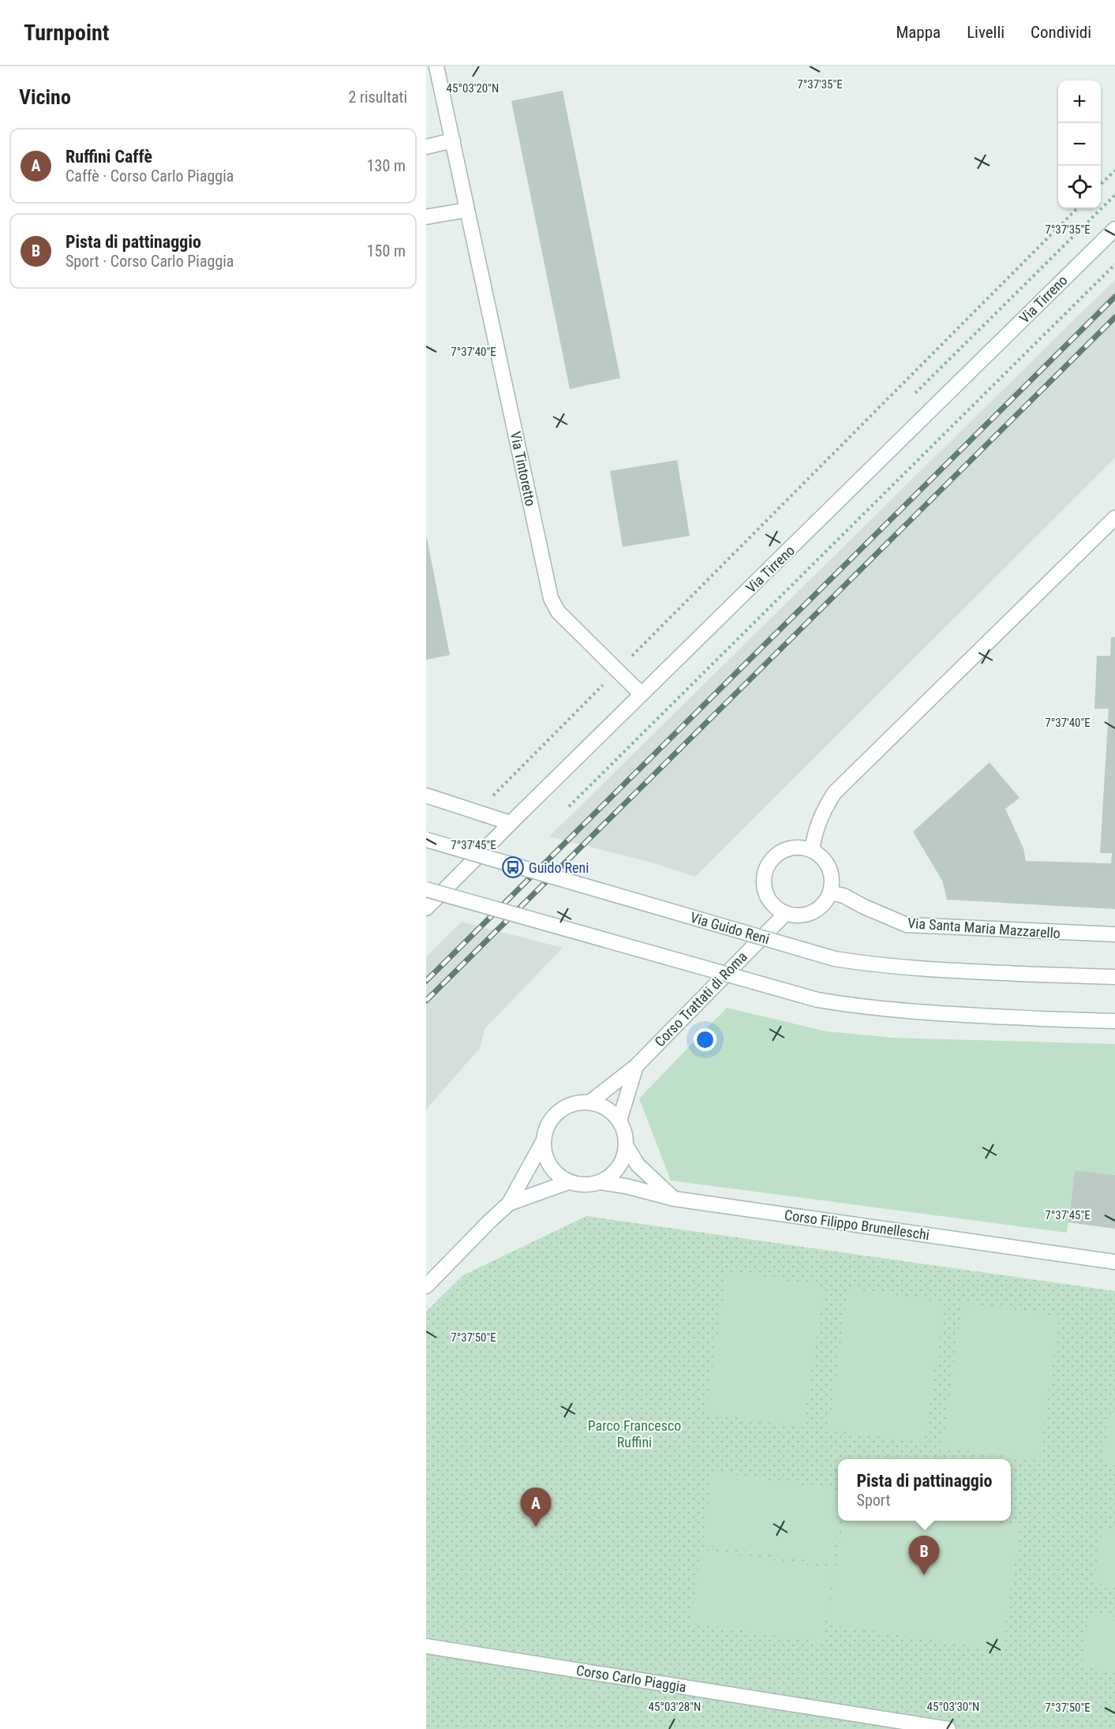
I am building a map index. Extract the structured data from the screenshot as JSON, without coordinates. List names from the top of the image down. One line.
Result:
{"streets":{"street":["Via Tirreno","Via Tintoretto","Via Guido Reni","Via Santa Maria Mazzarello","Corso Trattati di Roma","Corso Filippo Brunelleschi","Corso Carlo Piaggia"]},"crossings":[["Via Tirreno","Via Tintoretto"],["Via Santa Maria Mazzarello","Corso Trattati di Roma"],["Corso Trattati di Roma","Corso Filippo Brunelleschi"]],"parks":["Parco Francesco Ruffini"],"places":{"bus stop":["Guido Reni"]},"page":{"header":"Turnpoint","nav":["Mappa","Livelli","Condividi"],"heading":["Vicino","2 risultati"],"map_buttons":["+","−"],"list":[{"mark":"A","name":"Ruffini Caffè","note":"Caffè · Corso Carlo Piaggia","value":"130 m"},{"mark":"B","name":"Pista di pattinaggio","note":"Sport · Corso Carlo Piaggia","value":"150 m"}],"popup":["Pista di pattinaggio","Sport"],"pins":["A","B"]},"coordinates":["7°37'35\"E","45°03'20\"N","7°37'40\"E","7°37'45\"E","7°37'50\"E","45°03'28\"N","45°03'30\"N"]}
